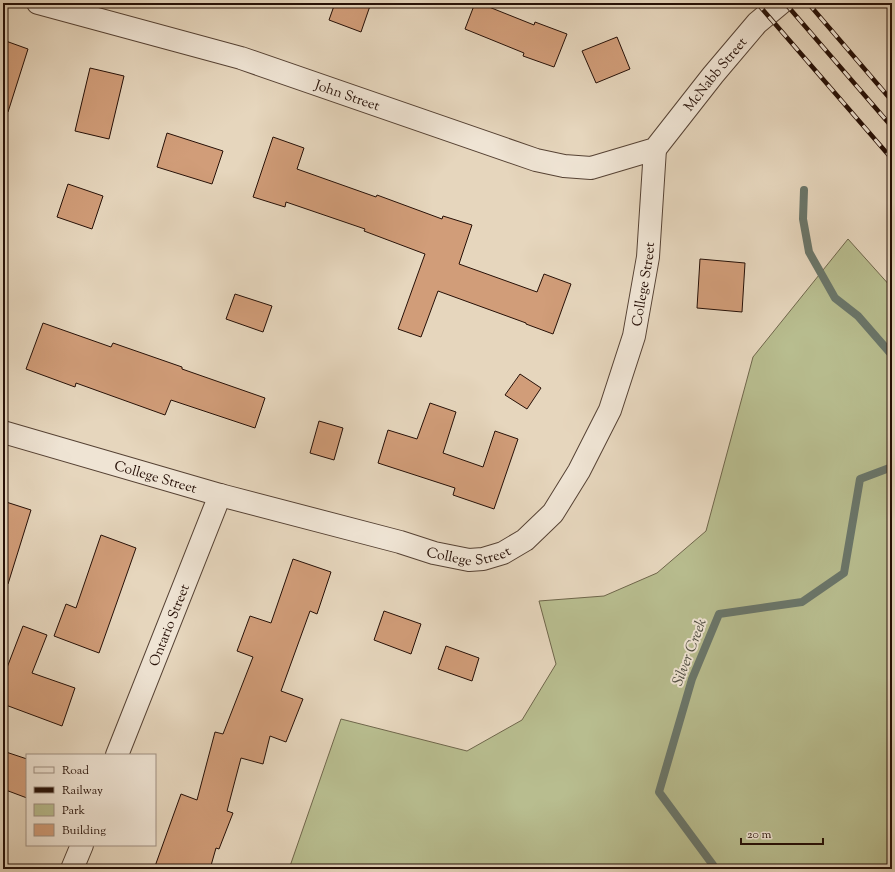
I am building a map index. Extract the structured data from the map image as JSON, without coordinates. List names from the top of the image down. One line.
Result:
{"streets":{"street":["McNabb Street","John Street","College Street","Ontario Street"]},"crossings":[["McNabb Street","John Street"],["McNabb Street","College Street"],["John Street","College Street"],["College Street","Ontario Street"]],"water":["Silver Creek"],"legend":["Road","Railway","Park","Building"],"scale_bar":"20 m"}
